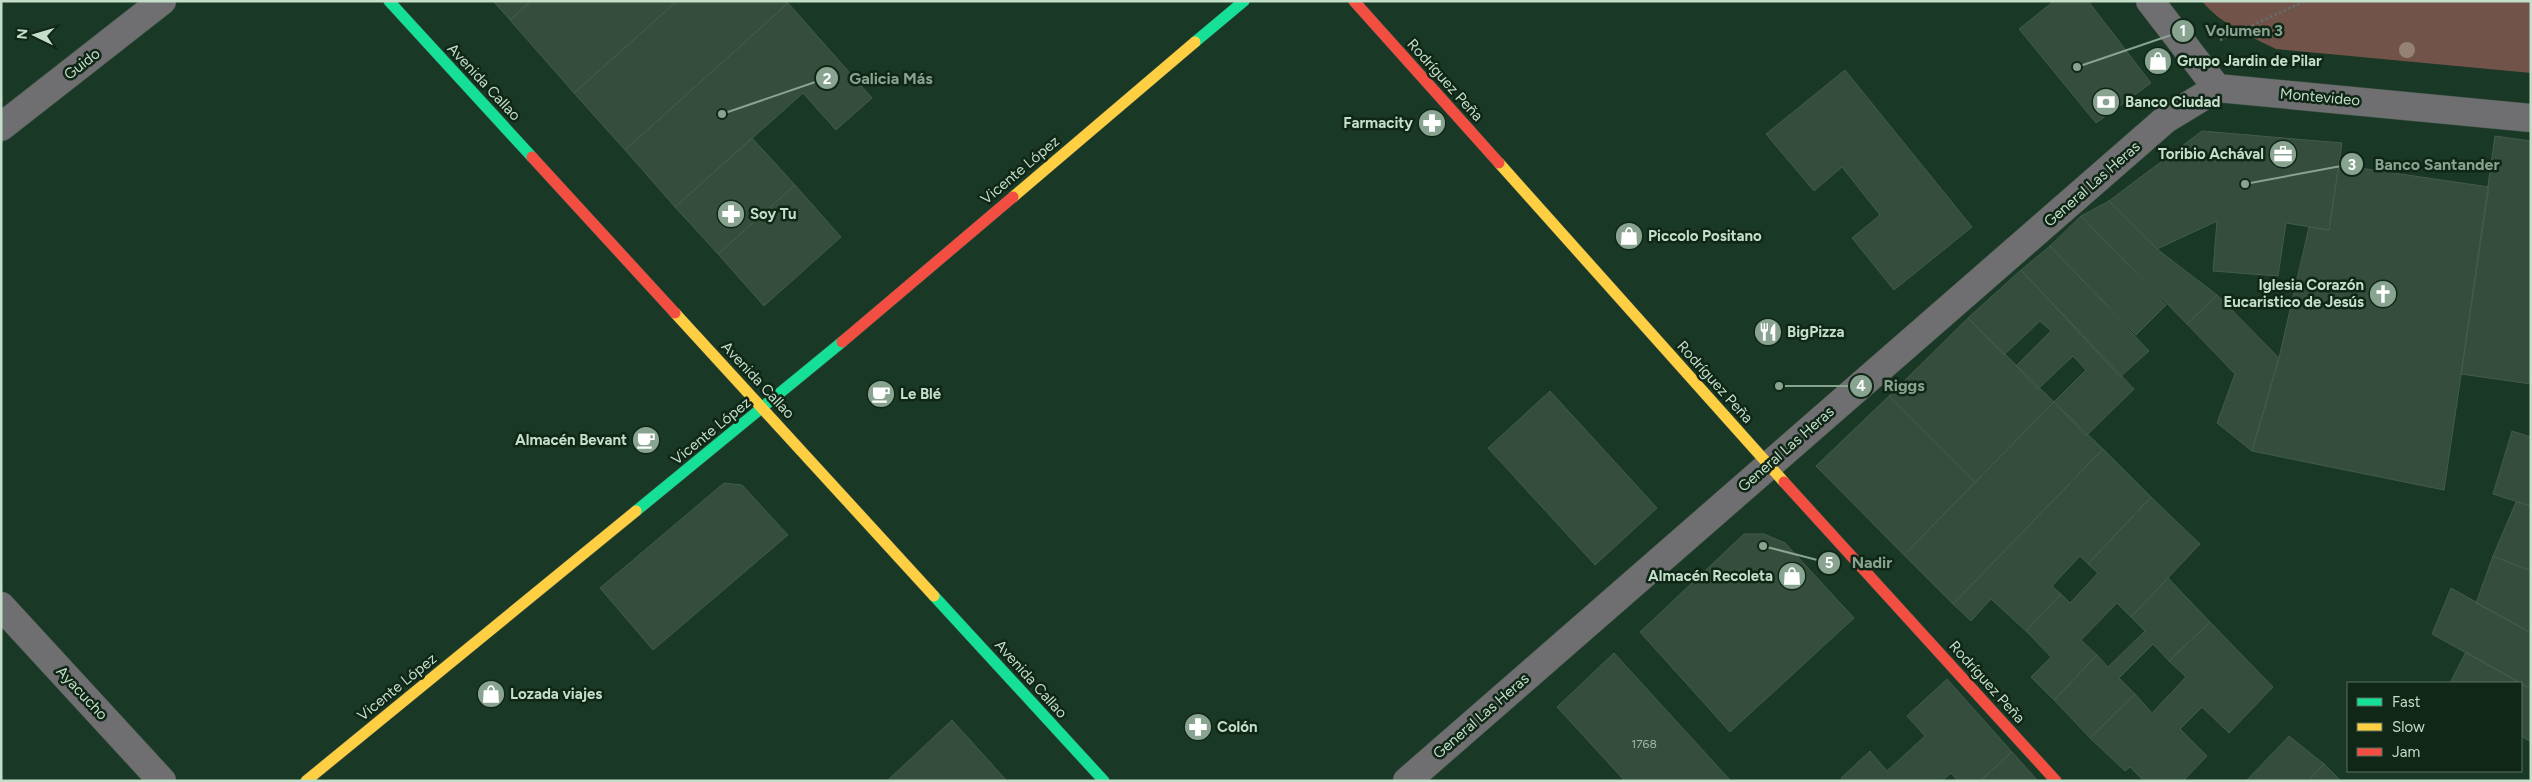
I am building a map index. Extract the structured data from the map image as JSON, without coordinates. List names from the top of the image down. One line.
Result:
{"streets":{"street":["Guido","Rodríguez Peña","Avenida Callao","Montevideo","Vicente López","General Las Heras","Ayacucho"]},"crossings":[["Rodríguez Peña","General Las Heras"],["Avenida Callao","Vicente López"],["Montevideo","General Las Heras"]],"places":{"shop":["Grupo Jardin de Pilar","Piccolo Positano","Almacén Recoleta","Lozada viajes"],"other":["Volumen 3","Galicia Más","Banco Santander","Riggs","Nadir"],"bank":["Banco Ciudad"],"pharmacy":["Farmacity","Soy Tu","Colón"],"office":["Toribio Achával"],"church":["Iglesia Corazón Eucaristico de Jesús"],"restaurant":["BigPizza"],"cafe":["Le Blé","Almacén Bevant"]},"house_numbers":["1768"],"legend":["Fast","Slow","Jam"],"north":"left"}
